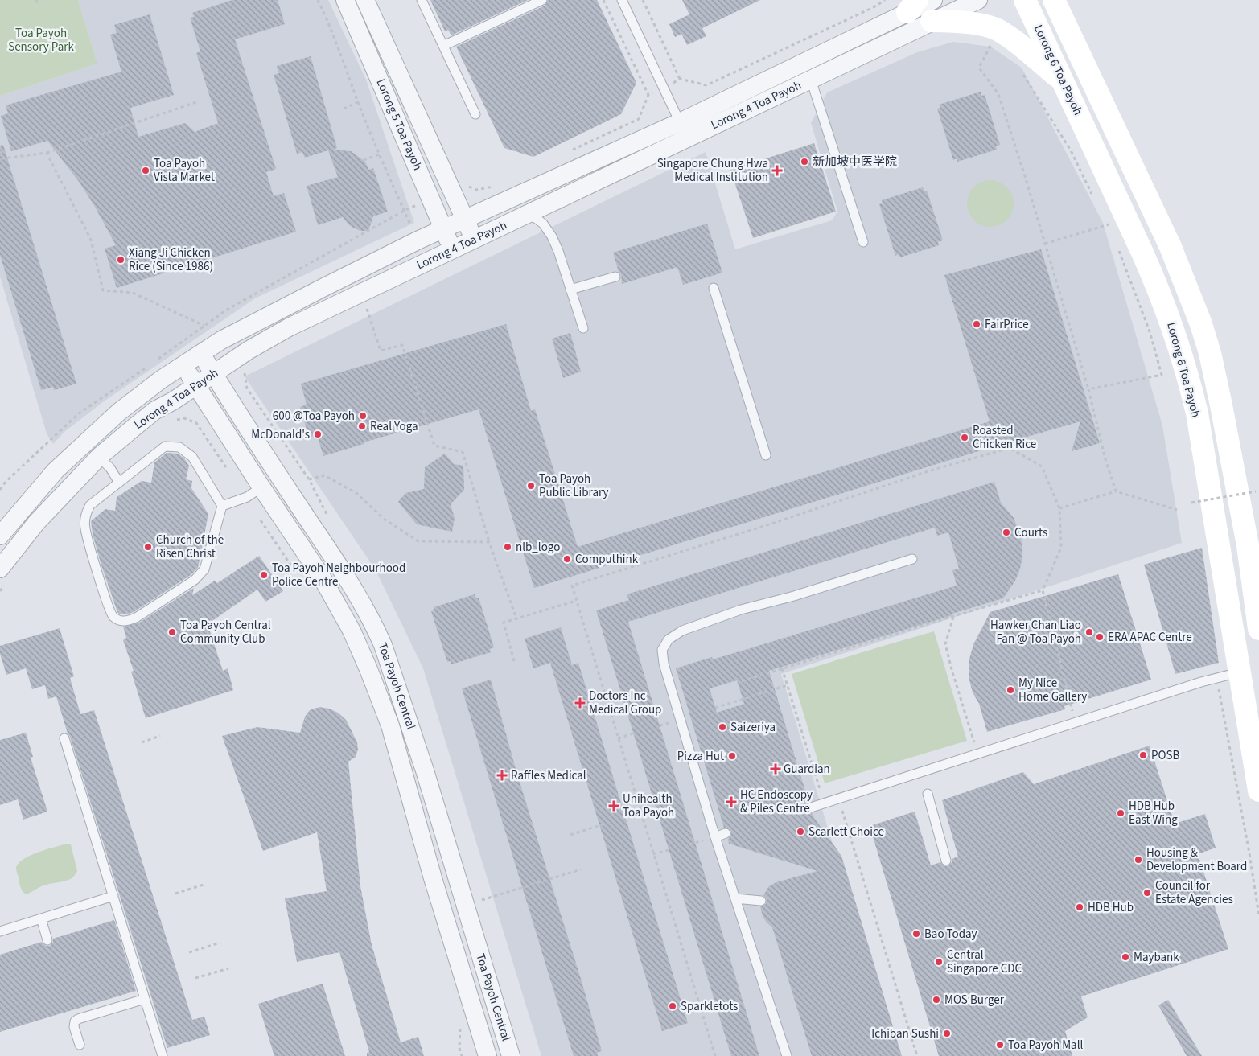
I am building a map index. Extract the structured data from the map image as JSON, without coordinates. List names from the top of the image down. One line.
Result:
{"streets":{"main road":["Lorong 6 Toa Payoh"],"street":["Lorong 4 Toa Payoh","Lorong 5 Toa Payoh","Toa Payoh Central"]},"crossings":[["Lorong 4 Toa Payoh","Lorong 5 Toa Payoh"],["Lorong 4 Toa Payoh","Toa Payoh Central"]],"parks":["Toa Payoh Sensory Park"],"places":{"other":["新加坡中医学院","Toa Payoh Vista Market","Xiang Ji Chicken Rice (Since 1986)","FairPrice","600 @Toa Payoh","Real Yoga","McDonald's","Roasted Chicken Rice","Toa Payoh Public Library","Courts","Church of the Risen Christ","nlb_logo","Computhink","Toa Payoh Neighbourhood Police Centre","Toa Payoh Central Community Club","Hawker Chan Liao Fan @ Toa Payoh","ERA APAC Centre","My Nice Home Gallery","Saizeriya","POSB","Pizza Hut","HDB Hub East Wing","Scarlett Choice","Housing & Development Board","Council for Estate Agencies","HDB Hub","Bao Today","Maybank","Central Singapore CDC","MOS Burger","Sparkletots","Ichiban Sushi","Toa Payoh Mall"],"health":["Singapore Chung Hwa Medical Institution","Doctors Inc Medical Group","Guardian","Raffles Medical","HC Endoscopy & Piles Centre","Unihealth Toa Payoh"]}}
